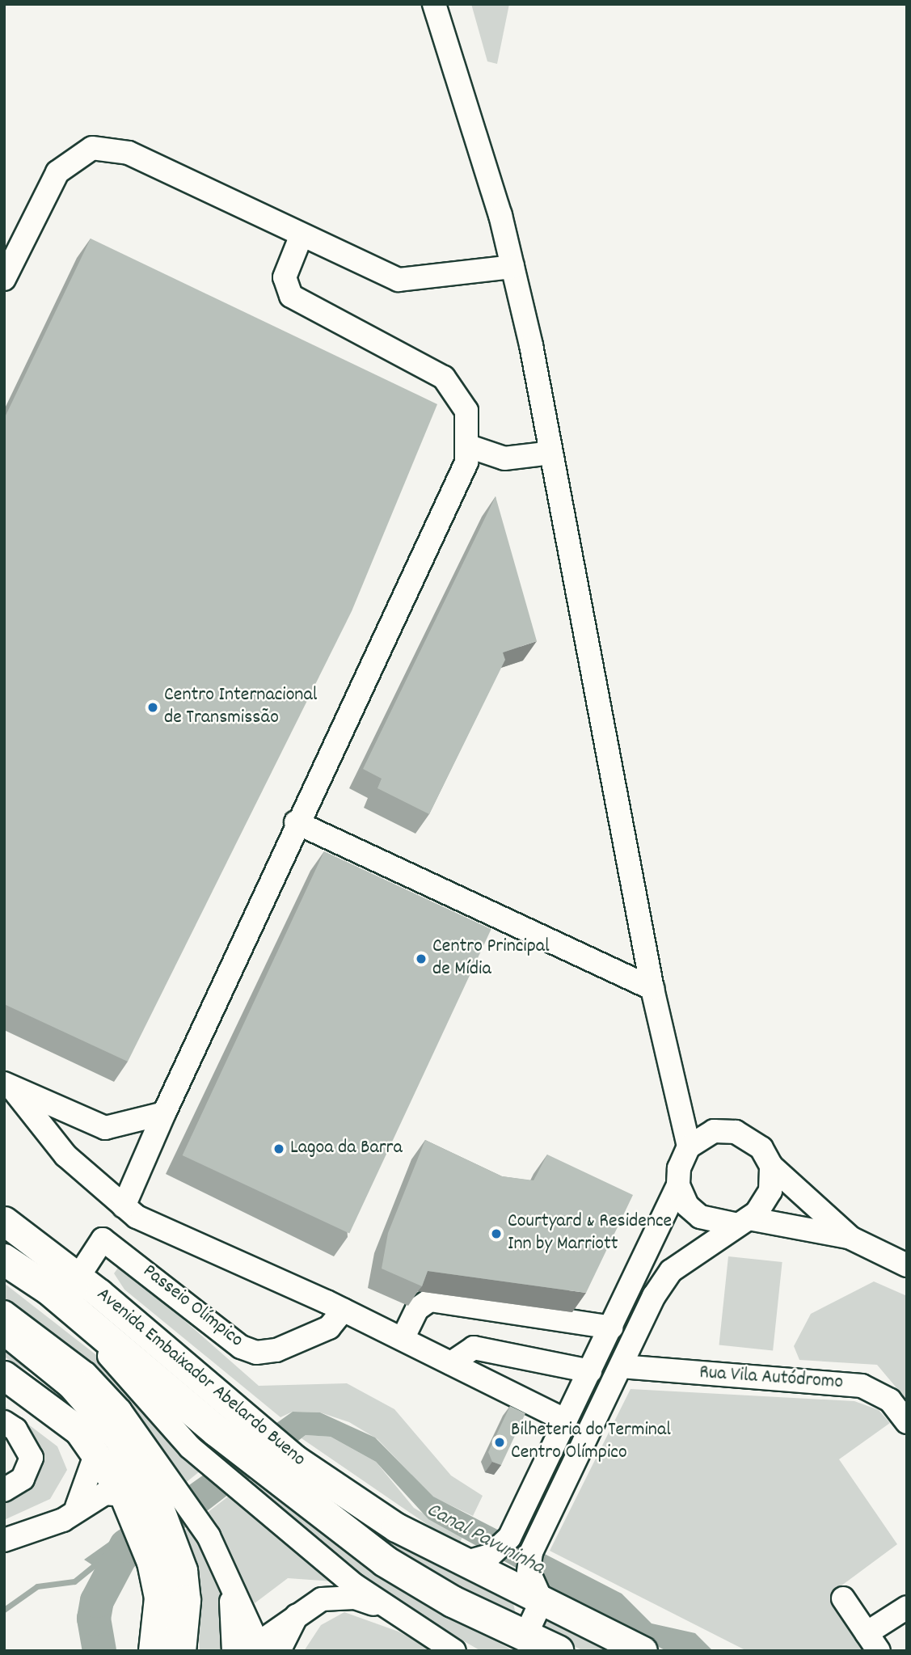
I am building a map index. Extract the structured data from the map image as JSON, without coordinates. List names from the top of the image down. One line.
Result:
{"streets":{"highway":["Avenida Embaixador Abelardo Bueno"],"street":["Passeio Olímpico","Rua Vila Autódromo"]},"crossings":[["Passeio Olímpico","Avenida Embaixador Abelardo Bueno"]],"water":["Canal Pavuninha"],"places":["Centro Internacional de Transmissão","Centro Principal de Mídia","Lagoa da Barra","Courtyard & Residence Inn by Marriott","Bilheteria do Terminal Centro Olímpico"]}
